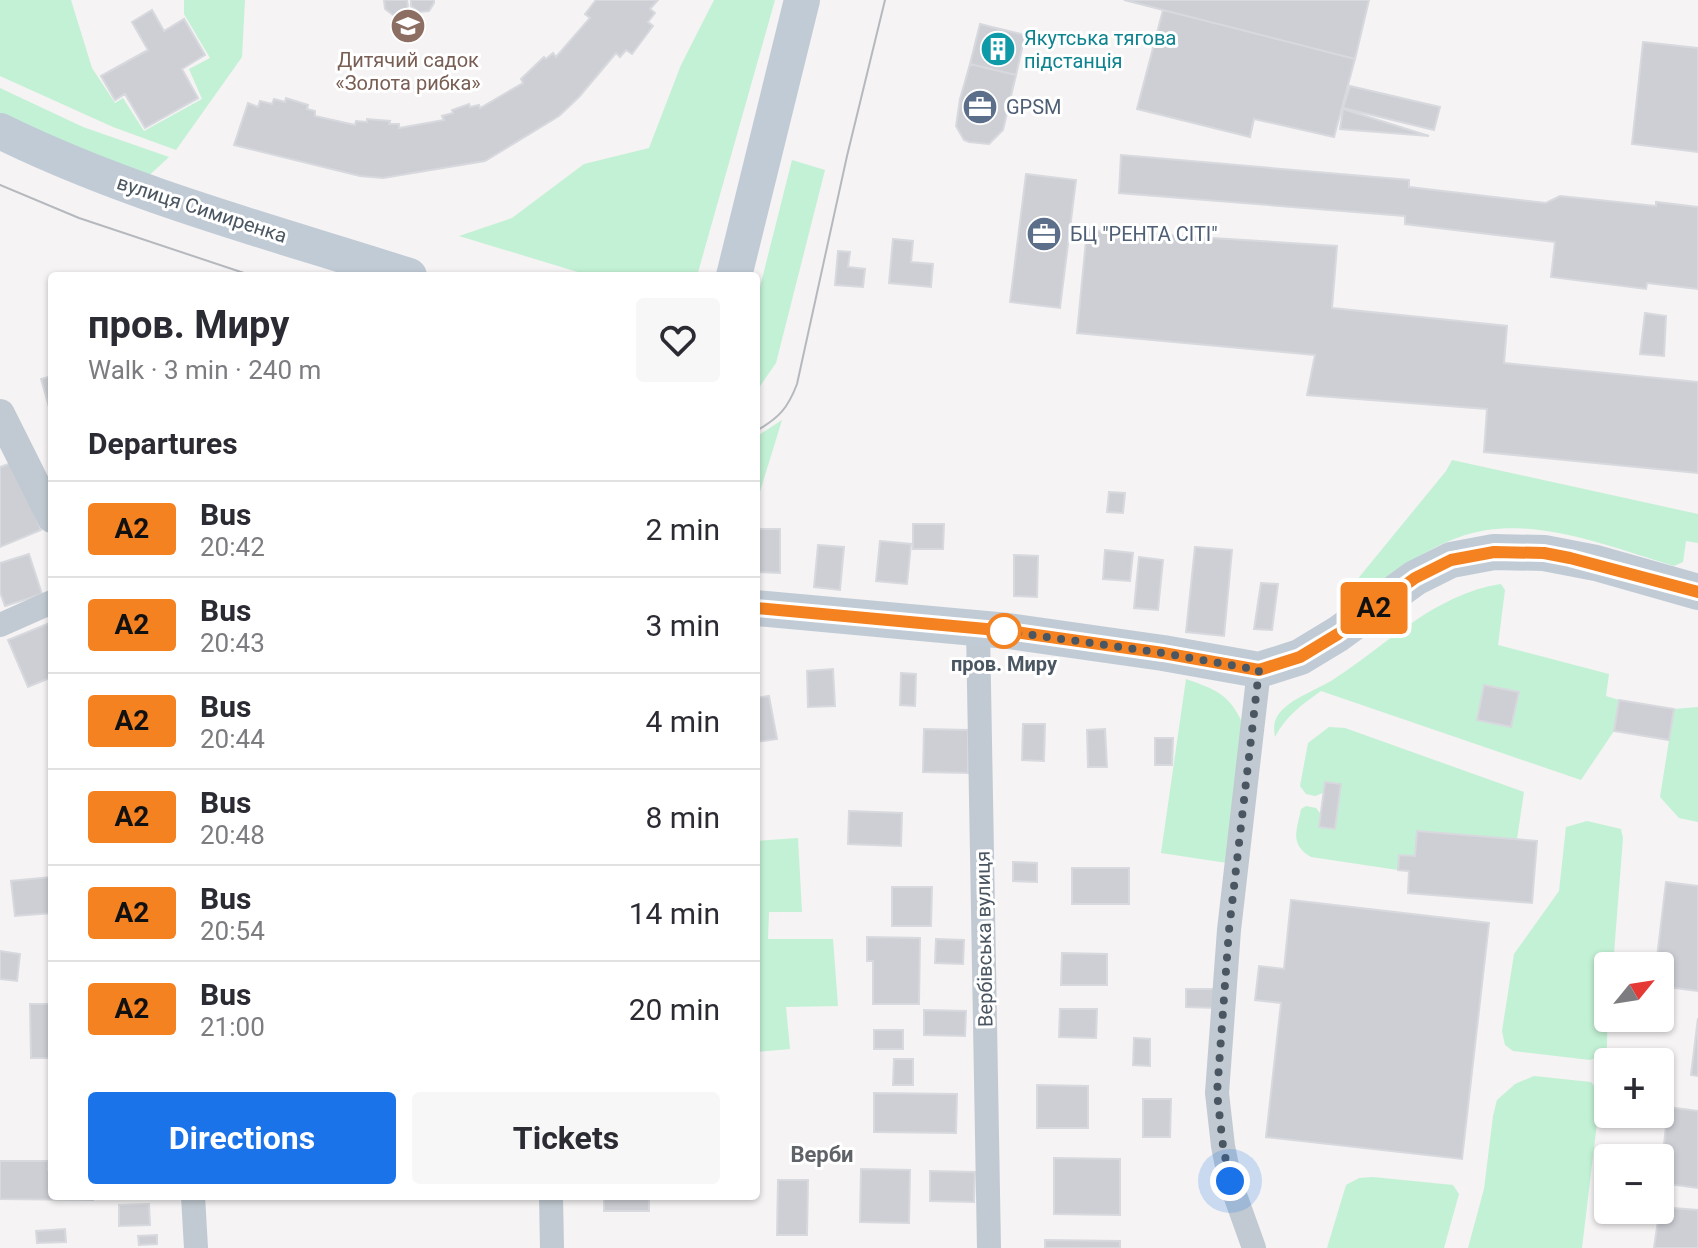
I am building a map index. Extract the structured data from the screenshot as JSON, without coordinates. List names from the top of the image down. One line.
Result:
{"streets":{"main road":["вулиця Симиренка"],"street":["Вербівська вулиця"]},"districts":["Верби"],"places":{"school or university":["Дитячий садок «Золота рибка»"],"building":["Якутська тягова підстанція"],"office":["GPSM","БЦ \"РЕНТА СІТІ\""],"other":["пров. Миру"]},"lines":["bus line А2"],"north":"top right","page":{"on_map":"А2","heading":[["пров. Миру","Walk · 3 min · 240 m"],"Departures"],"list":[{"mark":"А2","name":"Bus","note":"20:42","value":"2 min"},{"mark":"А2","name":"Bus","note":"20:43","value":"3 min"},{"mark":"А2","name":"Bus","note":"20:44","value":"4 min"},{"mark":"А2","name":"Bus","note":"20:48","value":"8 min"},{"mark":"А2","name":"Bus","note":"20:54","value":"14 min"},{"mark":"А2","name":"Bus","note":"21:00","value":"20 min"}],"map_buttons":["+","−"],"buttons":["Directions","Tickets"]}}
